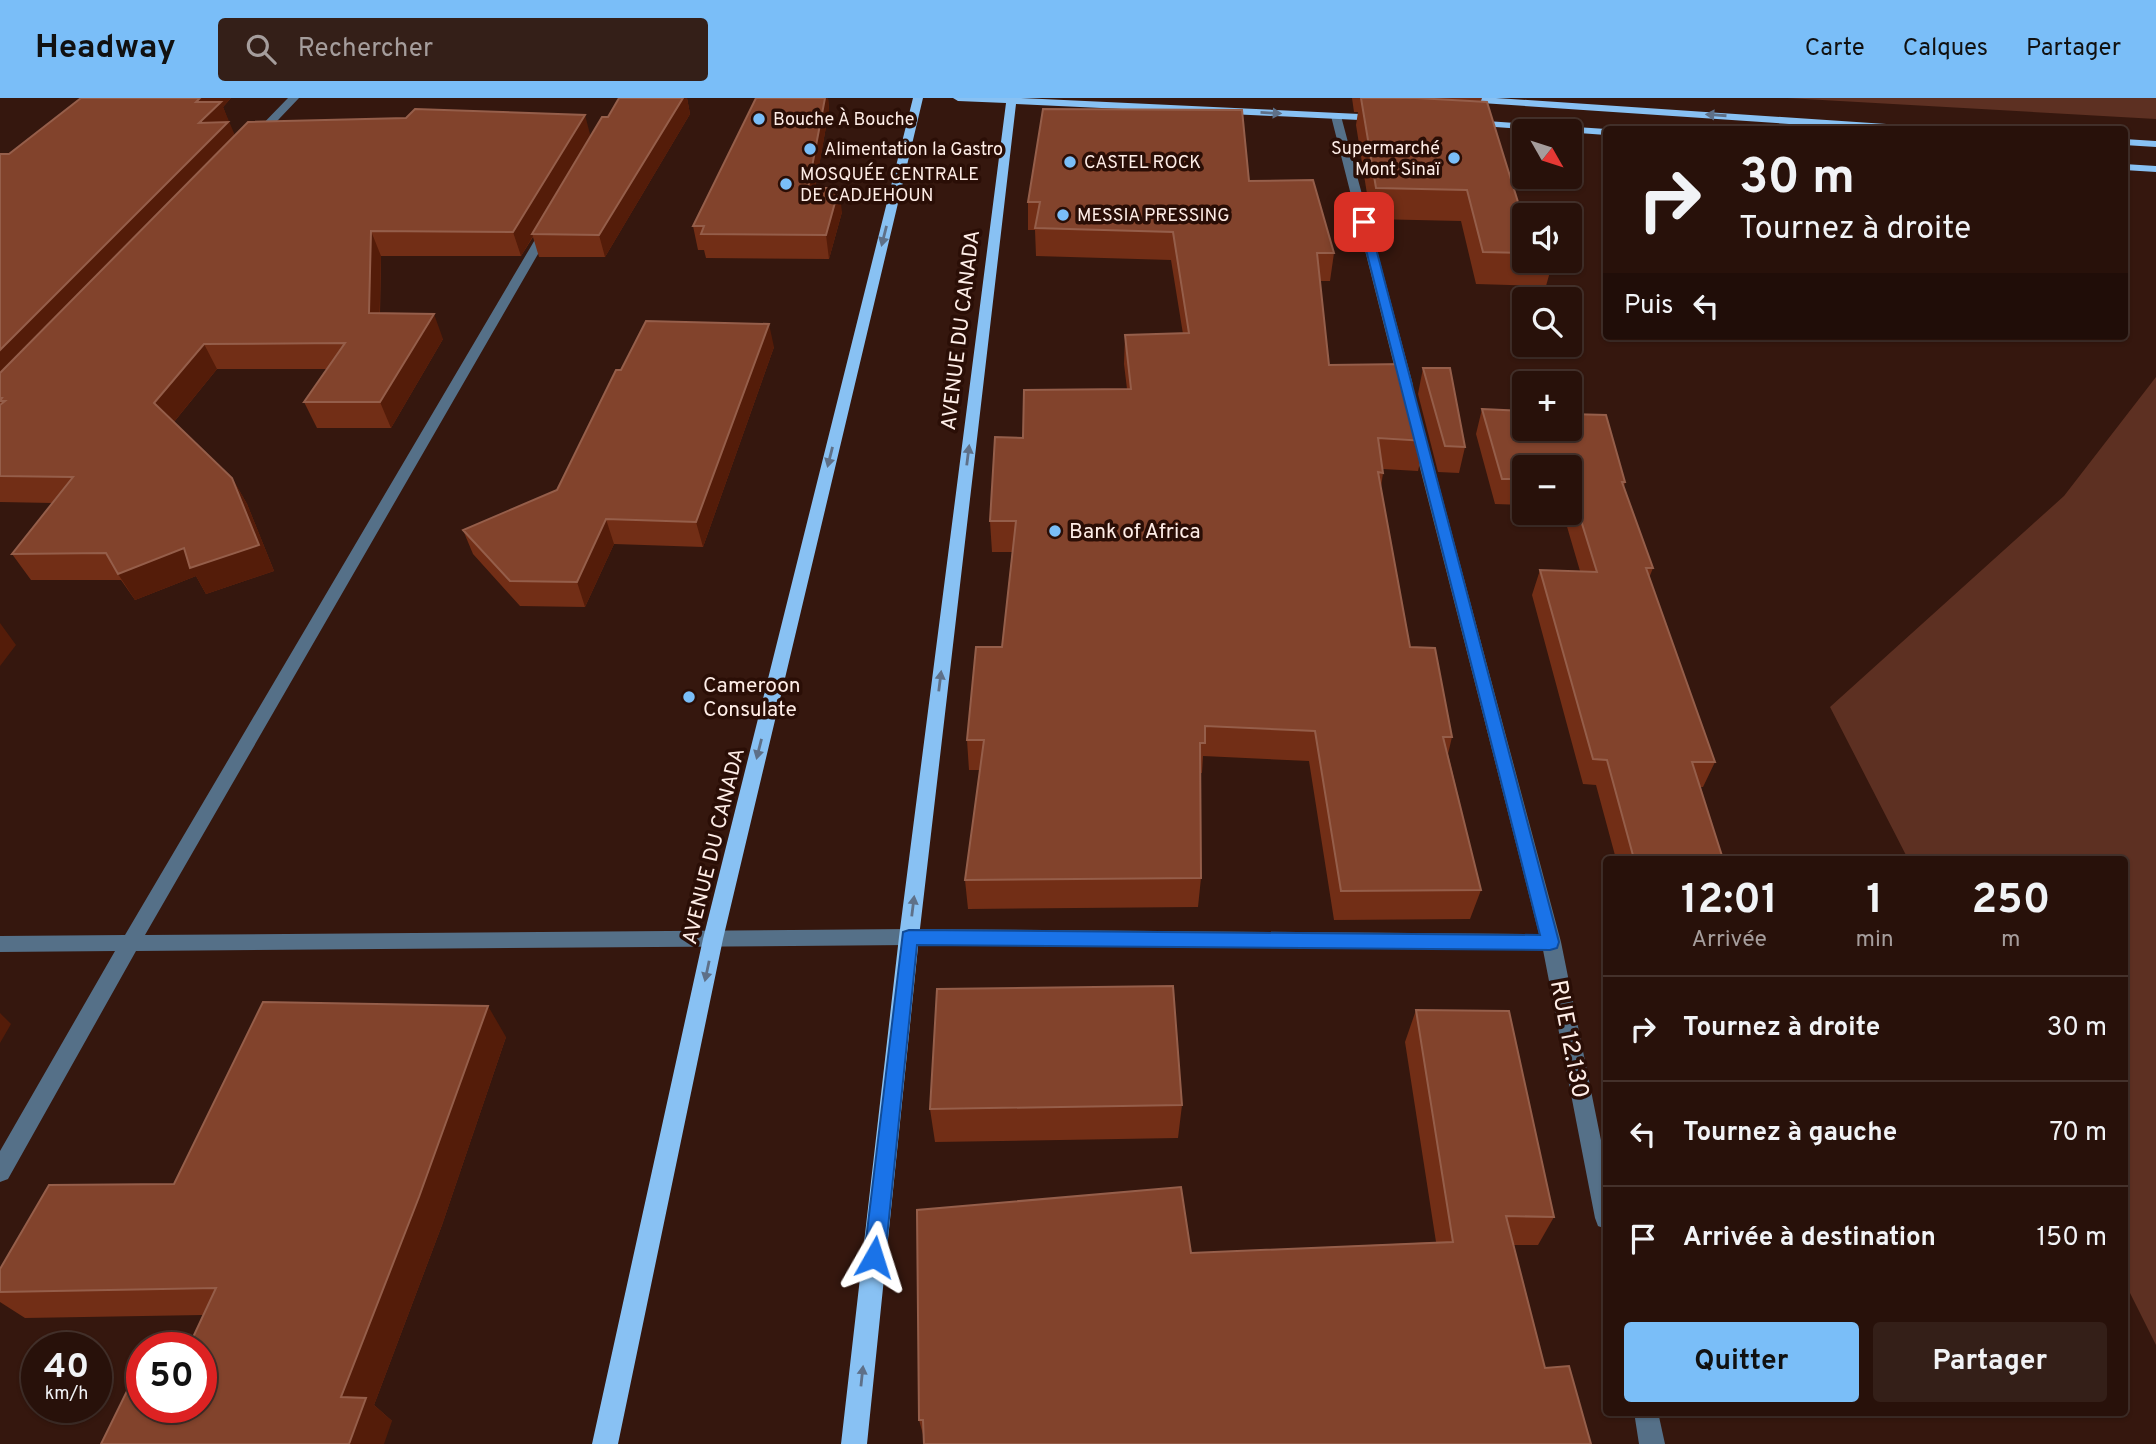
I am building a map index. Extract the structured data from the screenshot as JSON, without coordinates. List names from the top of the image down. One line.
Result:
{"streets":{"main road":["AVENUE DU CANADA"],"street":["RUE 12.130"]},"places":["Bouche À Bouche","Alimentation la Gastro","Supermarché Mont Sinaï","CASTEL ROCK","MOSQUÉE CENTRALE DE CADJEHOUN","MESSIA PRESSING","Bank of Africa","Cameroon Consulate"],"north":"bottom right","page":{"header":"Headway","search":"Rechercher","nav":["Carte","Calques","Partager"],"map_buttons":["+","−"],"turn":["30 m","Tournez à droite"],"then":"Puis","eta":["12:01","Arrivée","1","min","250","m"],"list":[{"name":"Tournez à droite","value":"30 m"},{"name":"Tournez à gauche","value":"70 m"},{"name":"Arrivée à destination","value":"150 m"}],"buttons":["Quitter","Partager"],"speed":"40 km/h","limit":"50"}}
